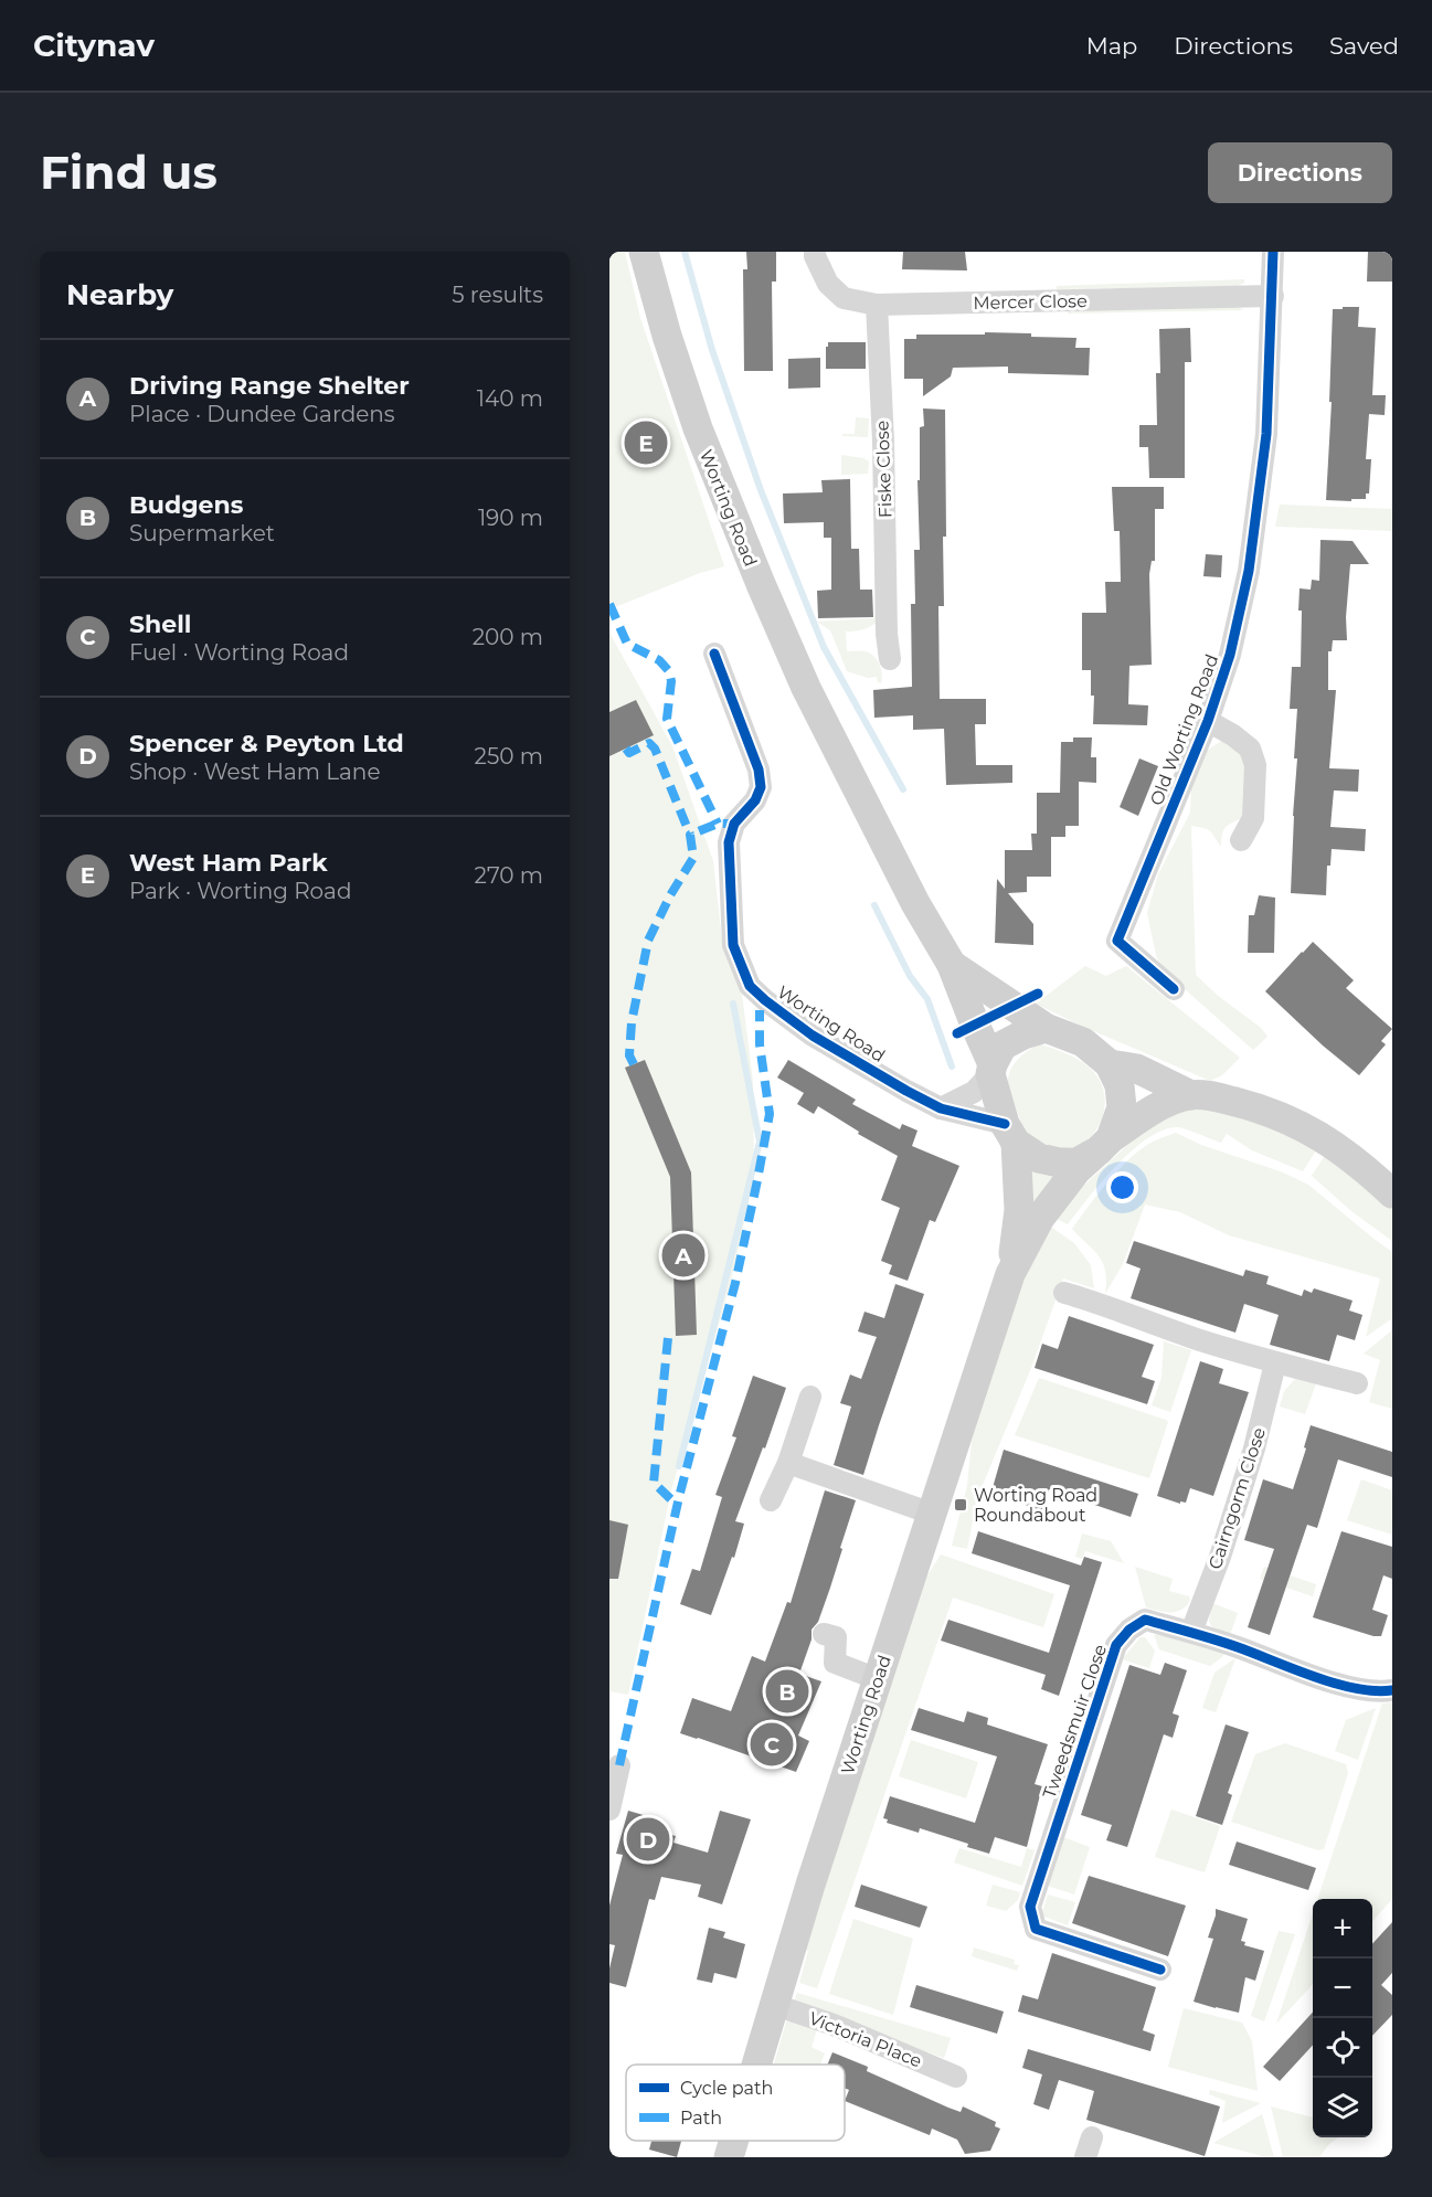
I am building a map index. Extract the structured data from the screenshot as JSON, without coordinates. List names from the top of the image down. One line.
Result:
{"streets":{"main road":["Worting Road"],"street":["Mercer Close","Fiske Close","Old Worting Road","Cairngorm Close","Tweedsmuir Close","Victoria Place"]},"crossings":[["Mercer Close","Fiske Close"],["Mercer Close","Old Worting Road"],["Worting Road","Victoria Place"],["Cairngorm Close","Tweedsmuir Close"]],"places":{"transit":["Worting Road Roundabout"]},"legend":["Cycle path","Path"],"page":{"header":"Citynav","nav":["Map","Directions","Saved"],"buttons":"Directions","title":"Find us","heading":["Nearby","5 results"],"list":[{"mark":"A","name":"Driving Range Shelter","note":"Place · Dundee Gardens","value":"140 m"},{"mark":"B","name":"Budgens","note":"Supermarket","value":"190 m"},{"mark":"C","name":"Shell","note":"Fuel · Worting Road","value":"200 m"},{"mark":"D","name":"Spencer & Peyton Ltd","note":"Shop · West Ham Lane","value":"250 m"},{"mark":"E","name":"West Ham Park","note":"Park · Worting Road","value":"270 m"}],"pins":["E","A","B","C","D"],"map_buttons":["+","−"]}}
